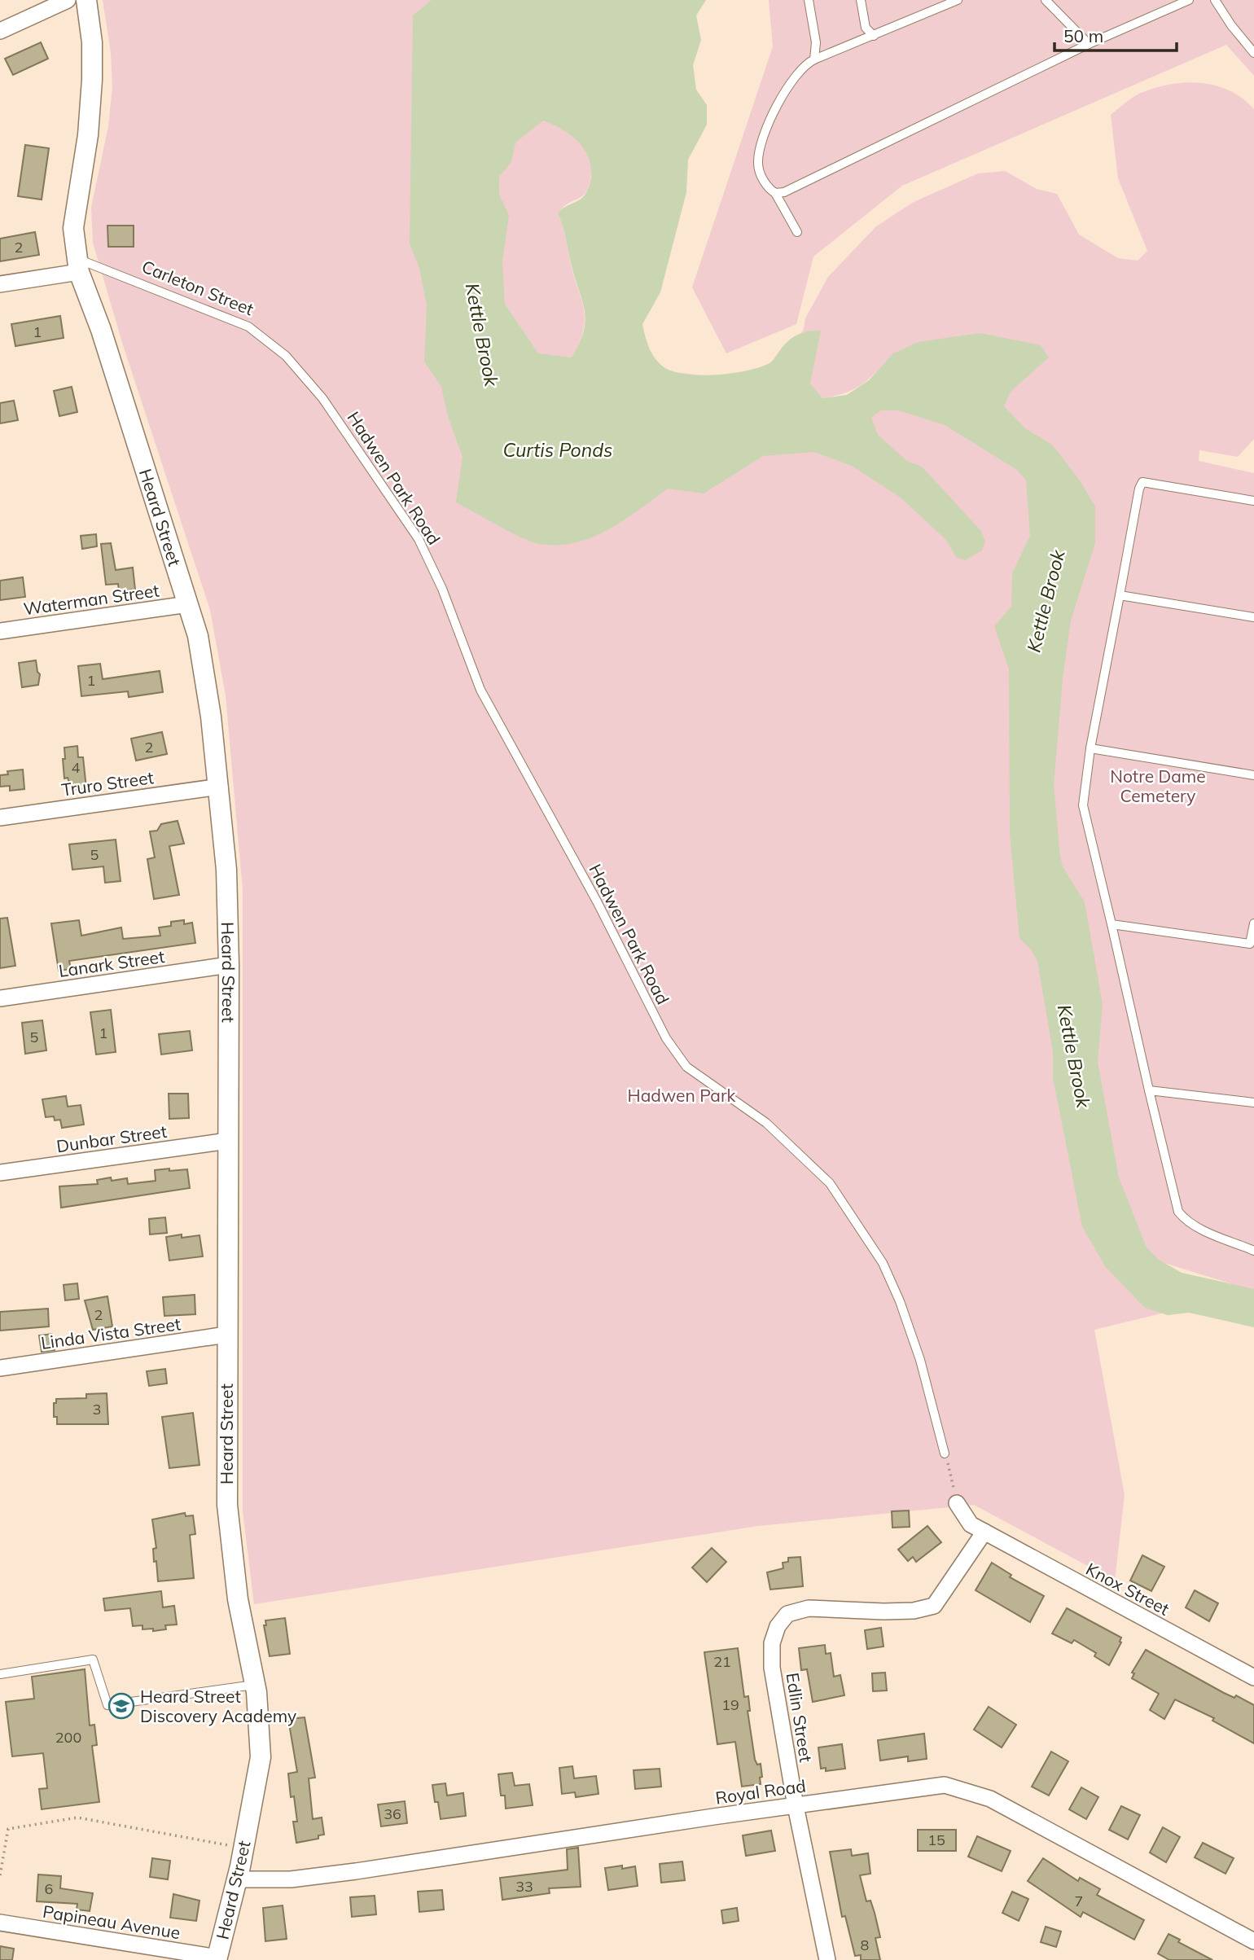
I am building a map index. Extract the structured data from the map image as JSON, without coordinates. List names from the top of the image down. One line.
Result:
{"streets":{"street":["Heard Street","Waterman Street","Truro Street","Lanark Street","Dunbar Street","Linda Vista Street","Knox Street","Edlin Street","Royal Road","Papineau Avenue"],"lane":["Carleton Street","Hadwen Park Road"]},"crossings":[["Carleton Street","Hadwen Park Road"],["Carleton Street","Heard Street"],["Heard Street","Waterman Street"],["Heard Street","Truro Street"],["Heard Street","Lanark Street"],["Heard Street","Dunbar Street"],["Heard Street","Linda Vista Street"],["Heard Street","Royal Road"],["Heard Street","Papineau Avenue"],["Knox Street","Edlin Street"],["Edlin Street","Royal Road"]],"water":["Kettle Brook","Curtis Ponds"],"parks":["Notre Dame Cemetery","Hadwen Park"],"places":{"school or university":["Heard Street Discovery Academy"]},"house_numbers":["2","1","1","2","4","5","1","5","2","3","21","19","200","36","15","33","6","7","8"],"scale_bar":"50 m"}
